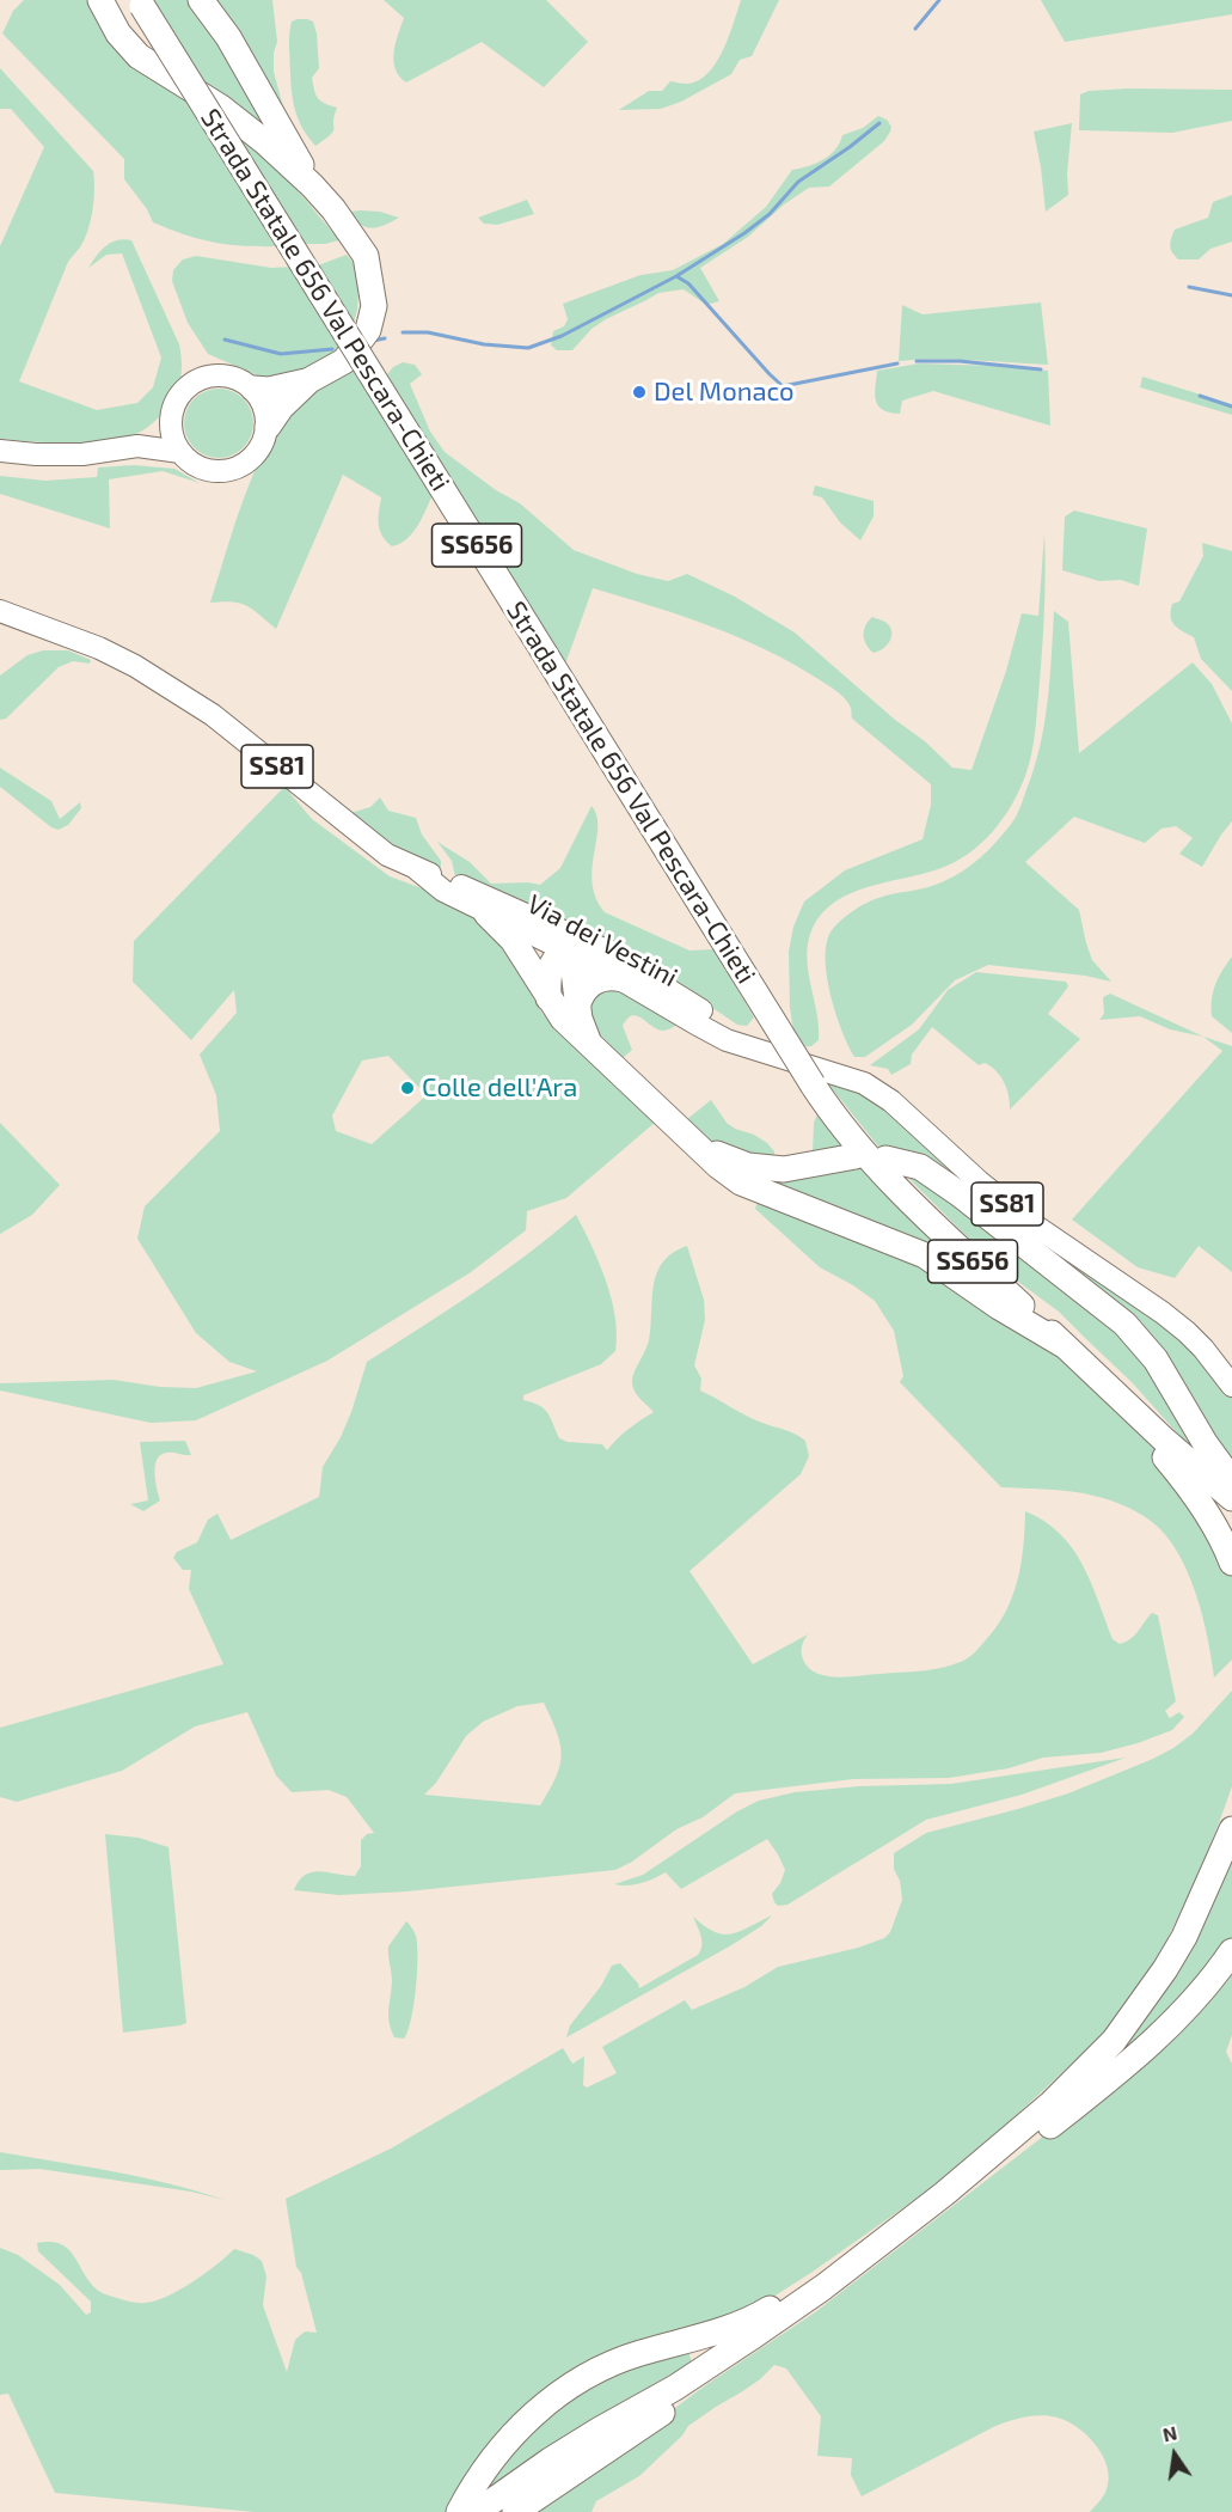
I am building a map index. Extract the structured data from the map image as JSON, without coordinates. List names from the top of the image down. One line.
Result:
{"streets":{"highway":["Strada Statale 656 Val Pescara-Chieti","SS656"],"main road":["SS81","Via dei Vestini"]},"places":["Del Monaco","Colle dell'Ara"],"north":"top"}
